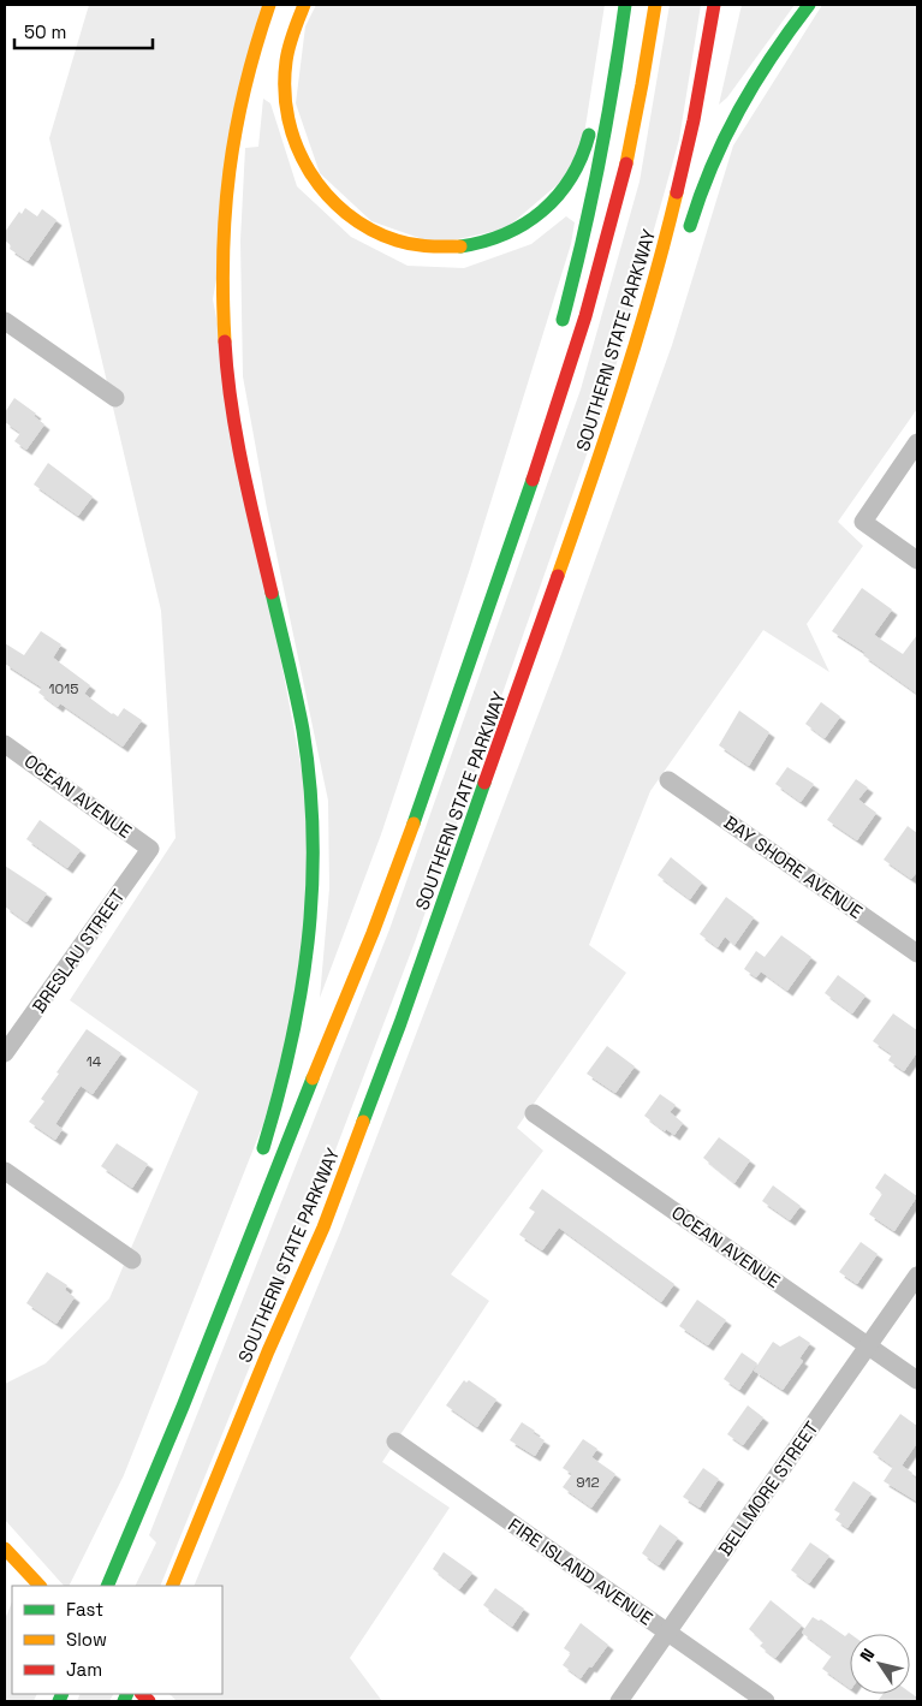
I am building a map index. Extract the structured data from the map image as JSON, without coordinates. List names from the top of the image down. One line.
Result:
{"streets":{"main road":["SOUTHERN STATE PARKWAY"],"street":["OCEAN AVENUE","BAY SHORE AVENUE","BRESLAU STREET","BELLMORE STREET","FIRE ISLAND AVENUE"]},"crossings":[["OCEAN AVENUE","BRESLAU STREET"],["OCEAN AVENUE","BELLMORE STREET"],["BELLMORE STREET","FIRE ISLAND AVENUE"]],"house_numbers":["1015","14","912"],"legend":["Fast","Slow","Jam"],"scale_bar":"50 m","north":"top left"}
